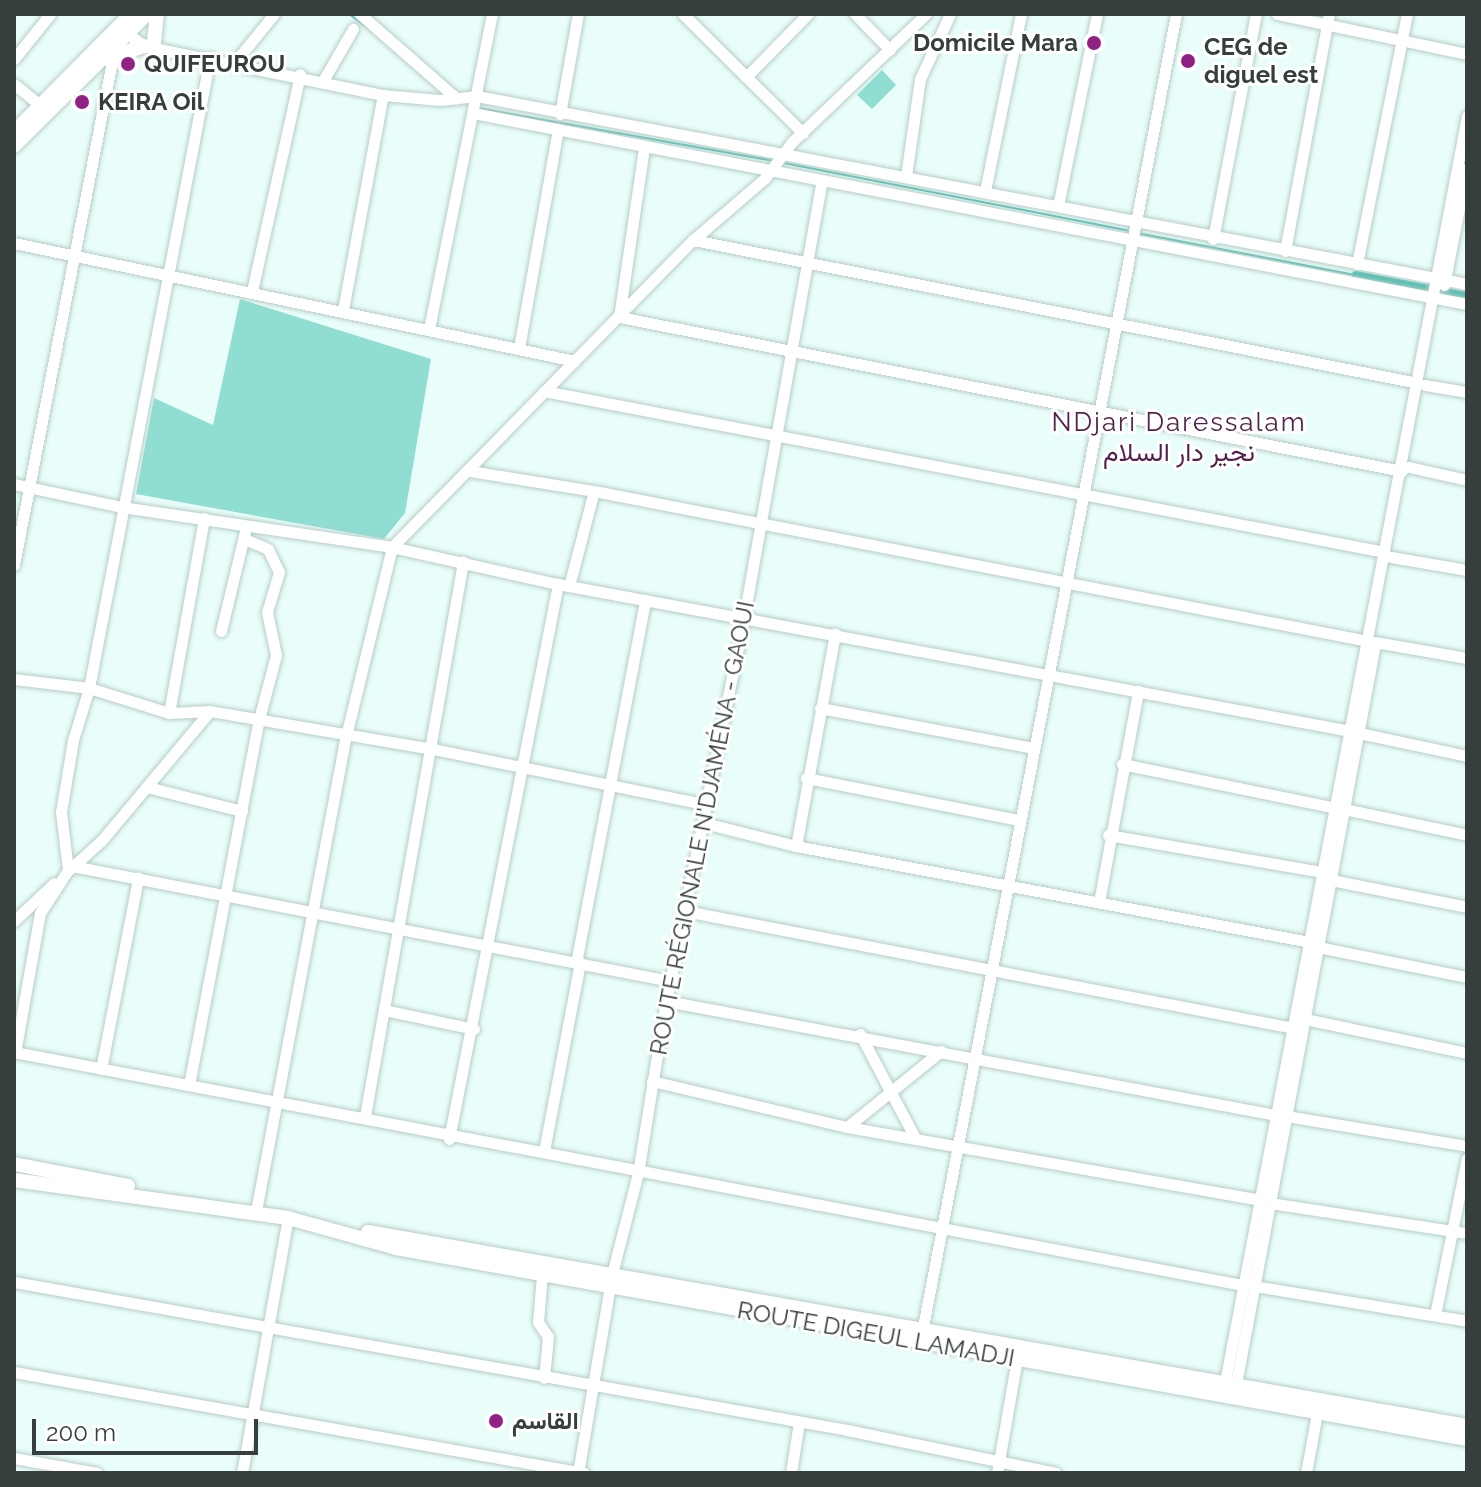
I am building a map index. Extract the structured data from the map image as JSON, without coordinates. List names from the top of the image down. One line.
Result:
{"streets":{"main road":["ROUTE DIGEUL LAMADJI"],"street":["ROUTE RÉGIONALE N'DJAMÉNA - GAOUI"]},"crossings":[["ROUTE RÉGIONALE N'DJAMÉNA - GAOUI","ROUTE DIGEUL LAMADJI"]],"districts":["NDjari Daressalam نجير دار السلام"],"places":["Domicile Mara","CEG de diguel est","QUIFEUROU","KEIRA Oil","القاسم"],"scale_bar":"200 m"}
